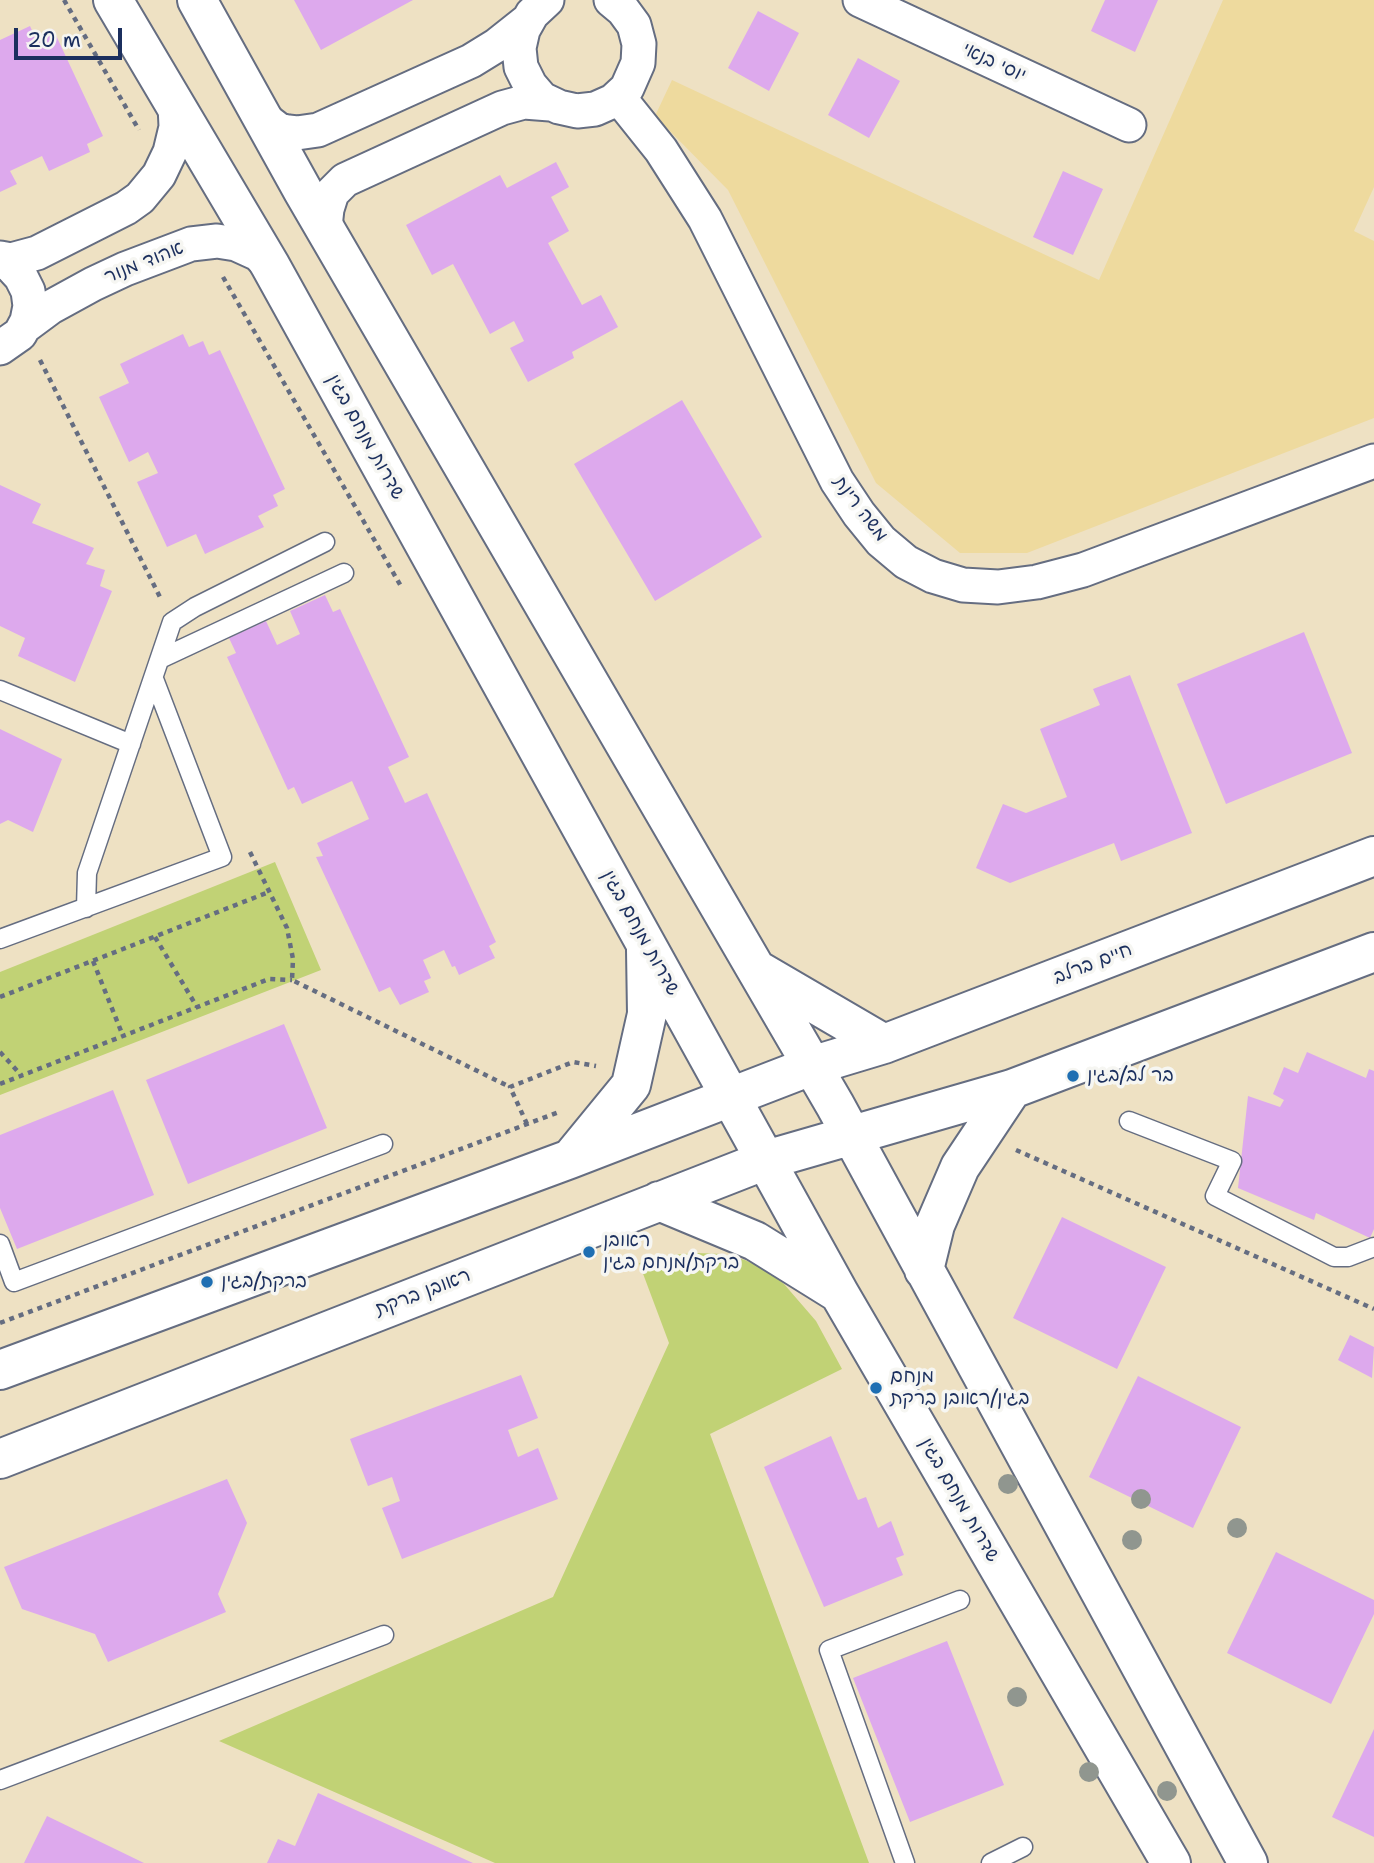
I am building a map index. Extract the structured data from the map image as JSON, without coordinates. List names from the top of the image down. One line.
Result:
{"streets":{"street":["יוסי בנאי","אהוד מנור","שדרות מנחם בגין","משה רינת","חיים ברלב","ראובן ברקת"]},"crossings":[["אהוד מנור","שדרות מנחם בגין"],["שדרות מנחם בגין","ראובן ברקת"]],"places":["בר לב/בגין","ראובן ברקת/מנחם בגין","ברקת/בגין","מנחם בגין/ראובן ברקת"],"scale_bar":"20 m"}
